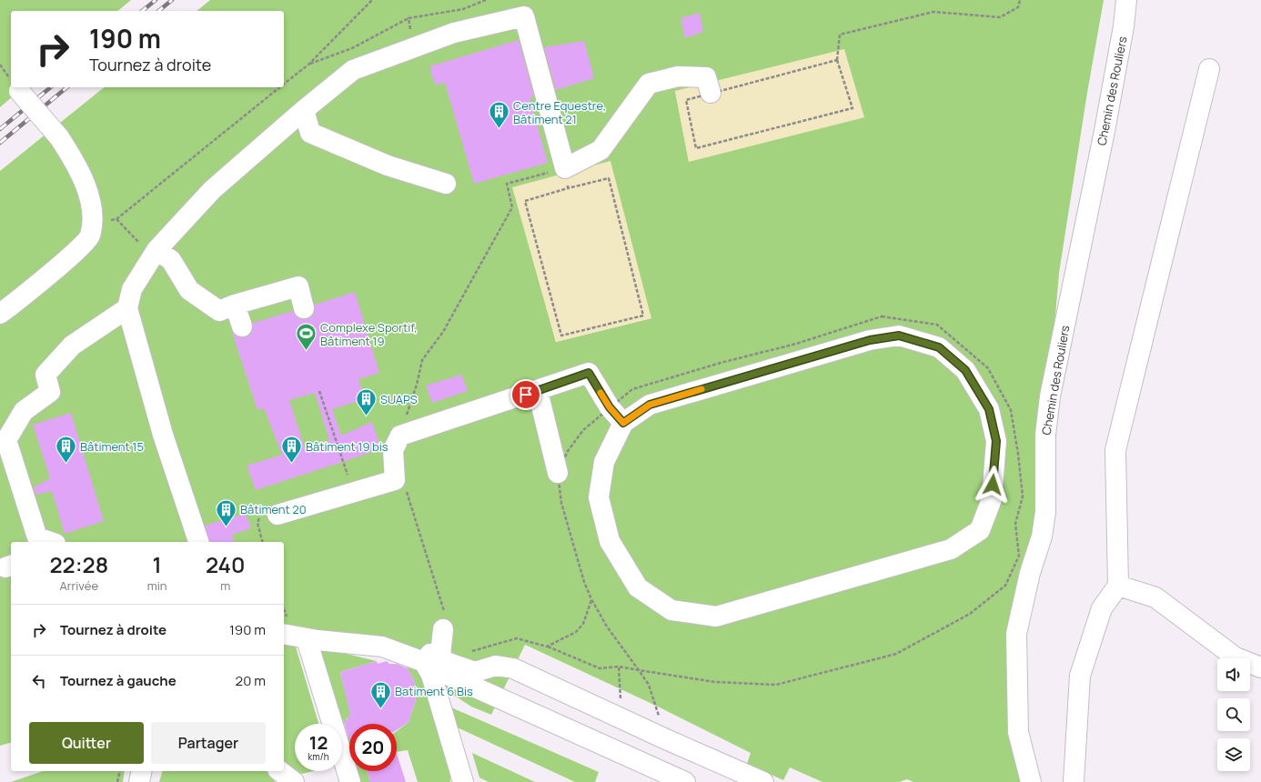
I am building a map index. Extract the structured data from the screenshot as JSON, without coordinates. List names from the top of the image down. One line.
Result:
{"streets":{"street":["Chemin des Rouliers"]},"places":{"building":["Centre Equestre, Bâtiment 21","SUAPS","Bâtiment 15","Bâtiment 19 bis","Bâtiment 20","Batiment 6 Bis"],"sports":["Complexe Sportif, Bâtiment 19"]},"page":{"turn":["190 m","Tournez à droite"],"eta":["22:28","Arrivée","1","min","240","m"],"list":[{"name":"Tournez à droite","value":"190 m"},{"name":"Tournez à gauche","value":"20 m"}],"buttons":["Quitter","Partager"],"speed":"12 km/h","limit":"20"}}
